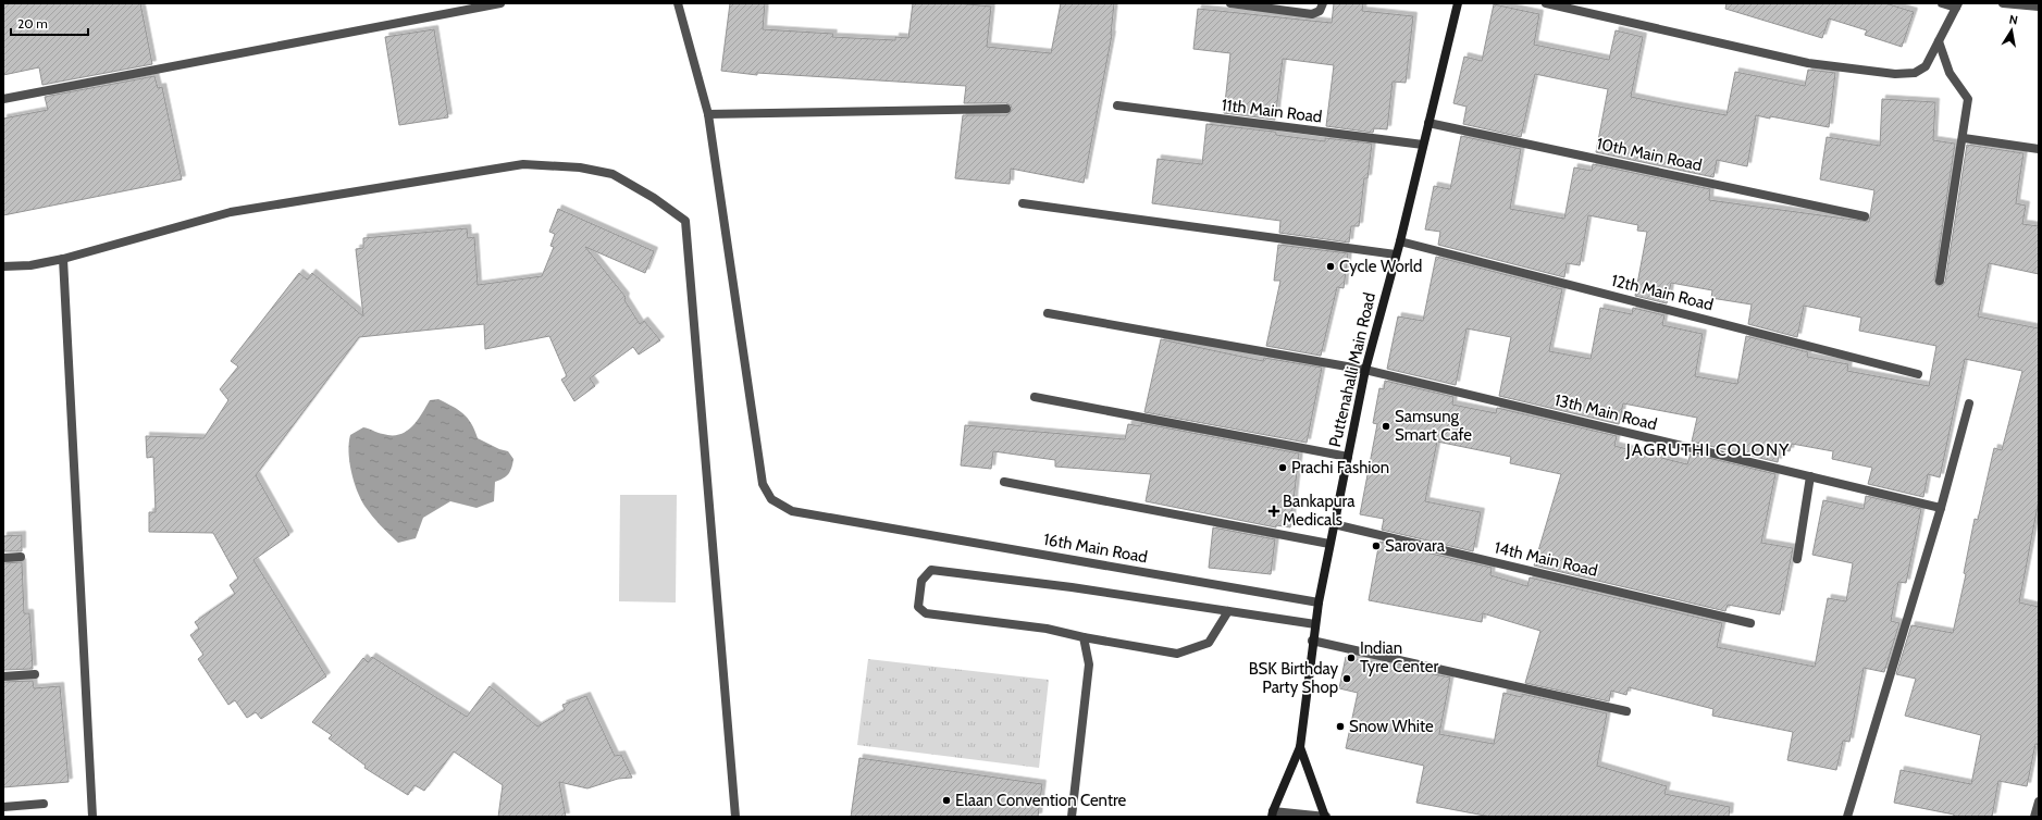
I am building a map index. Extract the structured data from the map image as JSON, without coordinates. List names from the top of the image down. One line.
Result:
{"streets":{"main road":["Puttenahalli Main Road"],"street":["11th Main Road","10th Main Road","12th Main Road","13th Main Road","16th Main Road","14th Main Road"]},"crossings":[["11th Main Road","Puttenahalli Main Road"],["10th Main Road","Puttenahalli Main Road"],["12th Main Road","Puttenahalli Main Road"],["Puttenahalli Main Road","13th Main Road"],["Puttenahalli Main Road","16th Main Road"],["Puttenahalli Main Road","14th Main Road"]],"districts":["JAGRUTHI COLONY"],"places":{"other":["Cycle World","Samsung Smart Cafe","Prachi Fashion","Sarovara","Indian Tyre Center","BSK Birthday Party Shop","Snow White","Elaan Convention Centre"],"health":["Bankapura Medicals"]},"scale_bar":"20 m","north":"top"}
